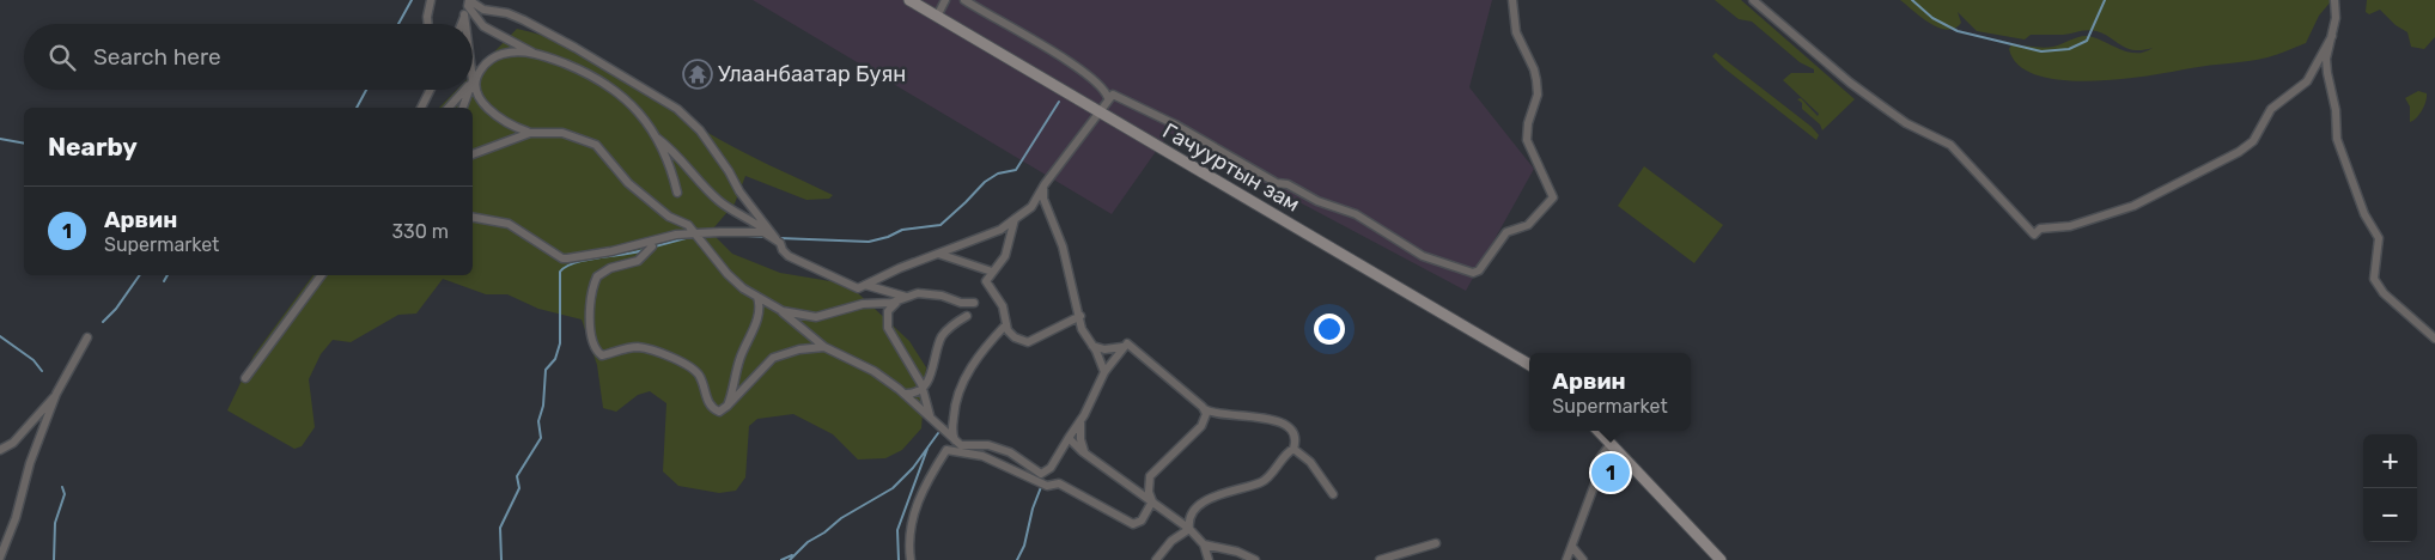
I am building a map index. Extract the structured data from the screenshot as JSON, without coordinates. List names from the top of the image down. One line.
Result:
{"streets":{"main road":["Гачууртын зам"]},"places":{"temple":["Улаанбаатар Буян"]},"page":{"search":"Search here","heading":"Nearby","list":[{"mark":"1","name":"Арвин","note":"Supermarket","value":"330 m"}],"popup":["Арвин","Supermarket"],"map_buttons":["+","−"],"pins":"1"}}
